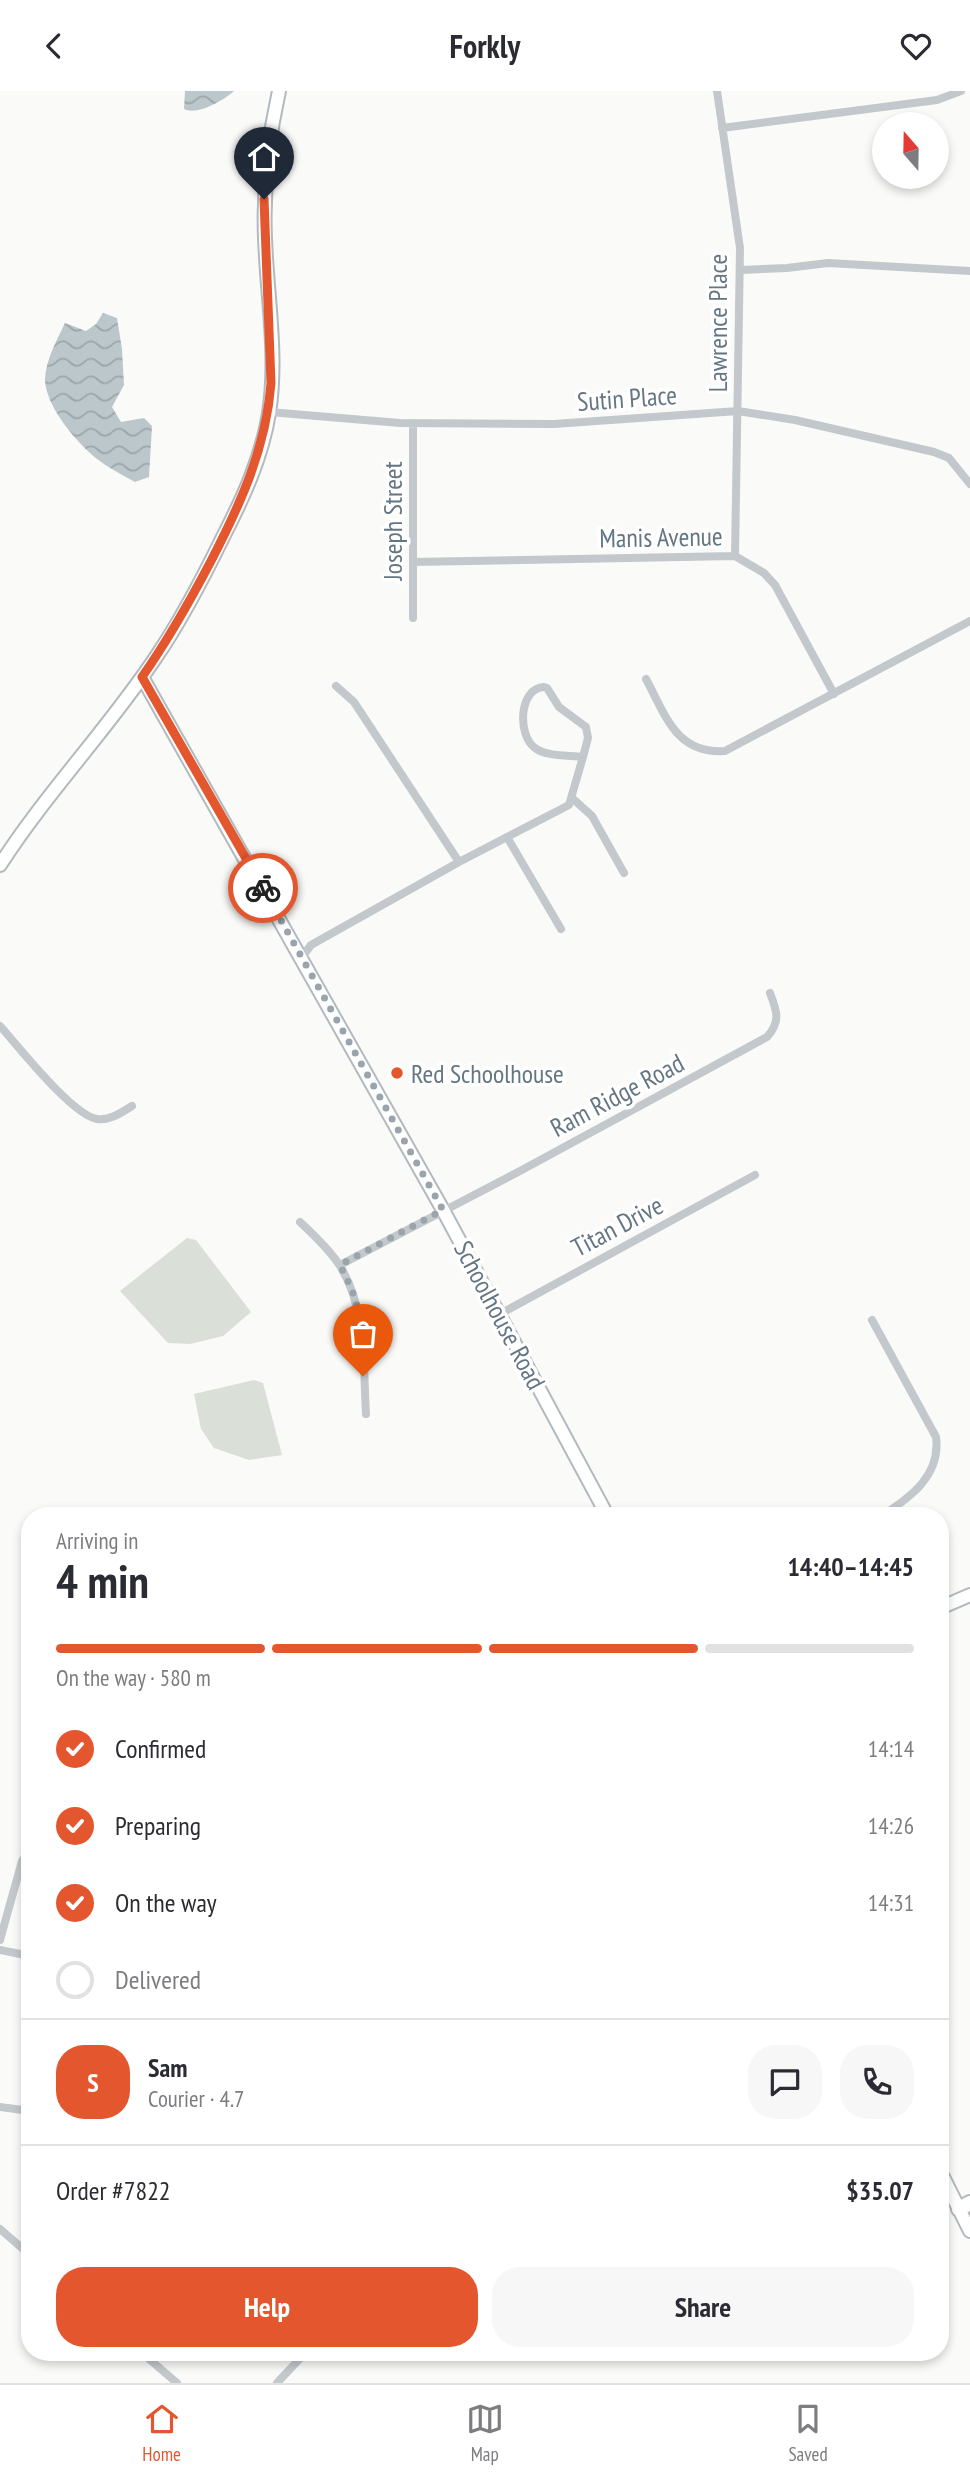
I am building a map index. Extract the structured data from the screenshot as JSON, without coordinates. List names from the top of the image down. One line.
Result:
{"streets":{"street":["Lawrence Place","Sutin Place","Joseph Street","Manis Avenue","Ram Ridge Road","Titan Drive","Schoolhouse Road"]},"crossings":[["Lawrence Place","Sutin Place"],["Lawrence Place","Manis Avenue"],["Sutin Place","Joseph Street"],["Joseph Street","Manis Avenue"],["Ram Ridge Road","Schoolhouse Road"],["Titan Drive","Schoolhouse Road"]],"places":["Red Schoolhouse"],"north":"top","page":{"header":"Forkly","heading":["4 min","Arriving in","14:40–14:45"],"panel":["Sam","Courier · 4.7","Order #7822","$35.07"],"bar":"On the way · 580 m","list":[["Confirmed","14:14"],["Preparing","14:26"],["On the way","14:31"],"Delivered"],"round":"S","buttons":["Help","Share"],"tabs":["Home","Map","Saved"]}}
